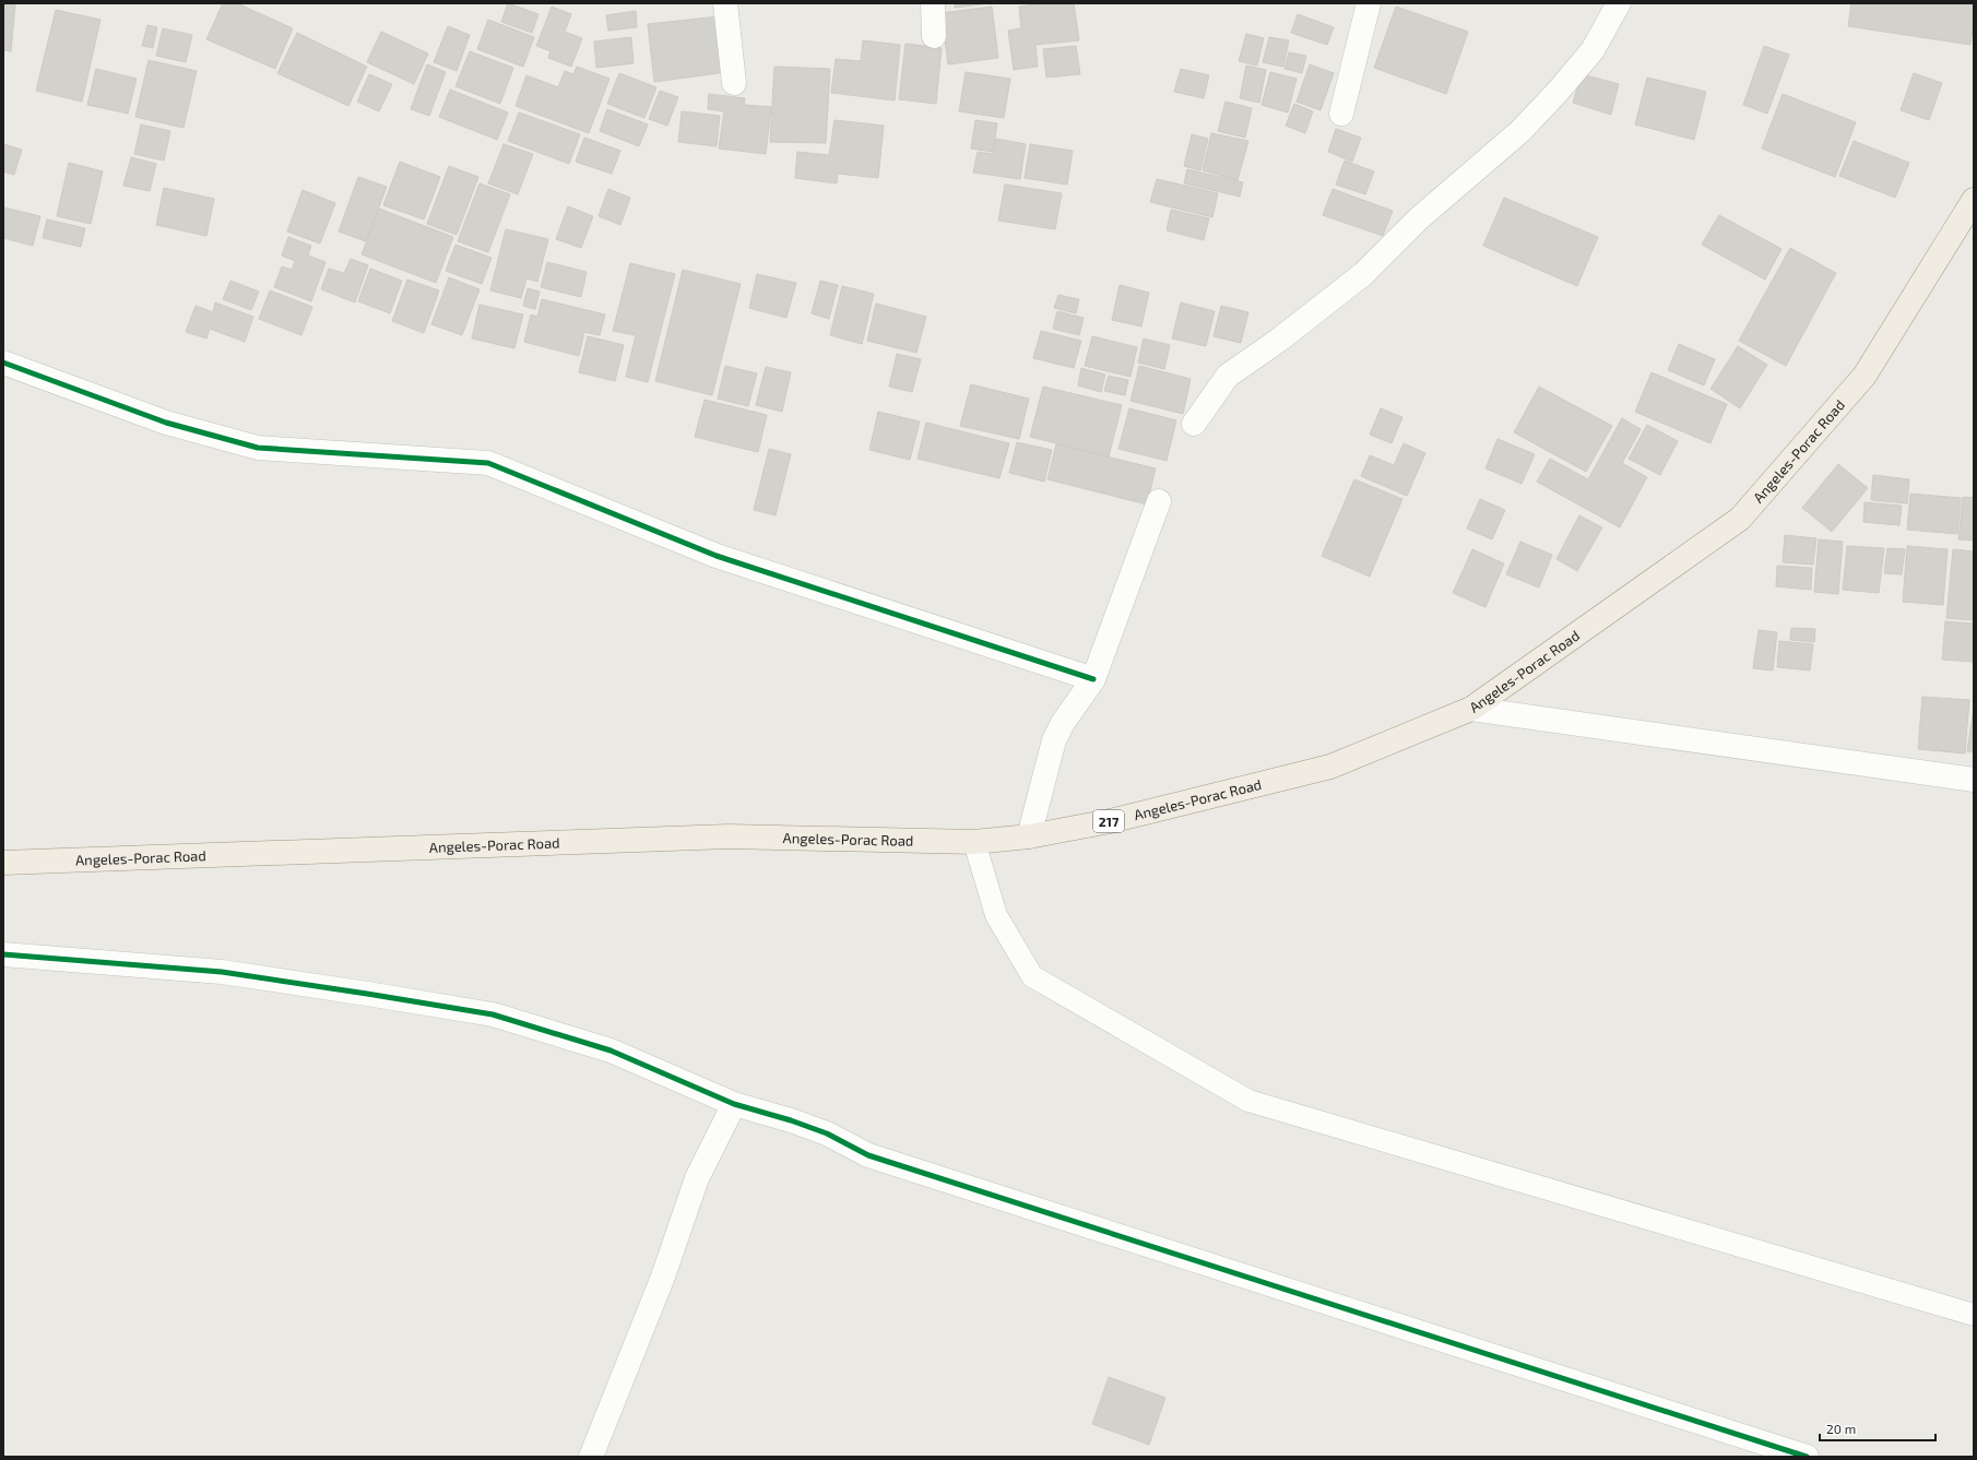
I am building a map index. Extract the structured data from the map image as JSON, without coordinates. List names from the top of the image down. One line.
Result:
{"streets":{"main road":["Angeles-Porac Road","217"]},"scale_bar":"20 m"}
